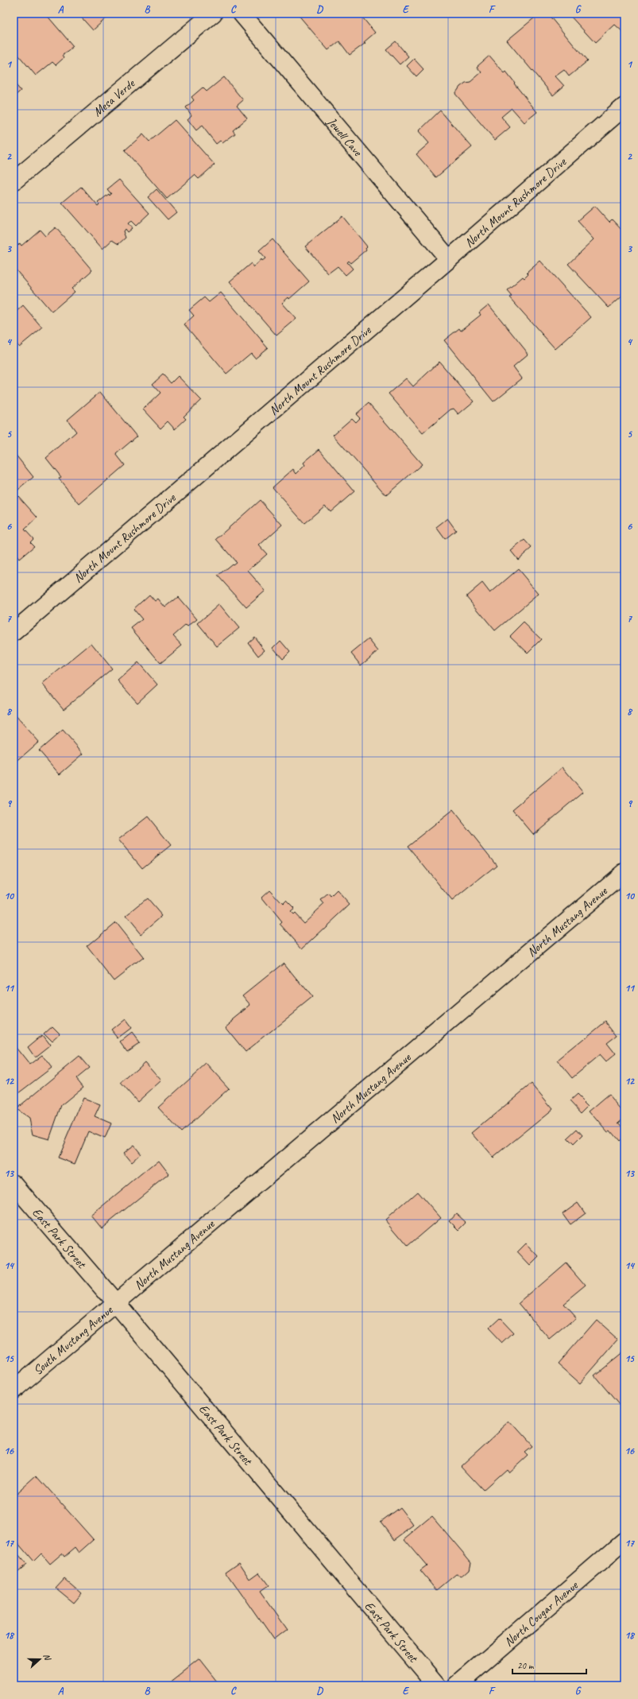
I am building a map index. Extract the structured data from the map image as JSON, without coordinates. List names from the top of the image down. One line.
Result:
{"streets":{"street":["Mesa Verde","Jewell Cave","North Mount Rushmore Drive","North Mustang Avenue","East Park Street","South Mustang Avenue","North Cougar Avenue"]},"crossings":[["Jewell Cave","North Mount Rushmore Drive"],["North Mustang Avenue","East Park Street"],["North Mustang Avenue","South Mustang Avenue"],["East Park Street","South Mustang Avenue"]],"scale_bar":"20 m","north":"right","grid":{"columns":["A","B","C","D","E","F","G"],"rows":["1","2","3","4","5","6","7","8","9","10","11","12","13","14","15","16","17","18"]}}
